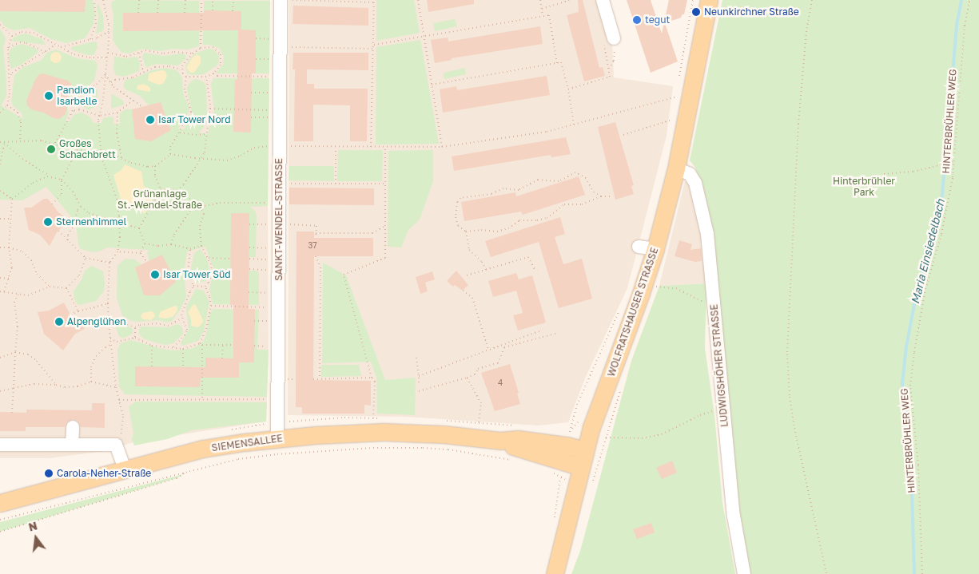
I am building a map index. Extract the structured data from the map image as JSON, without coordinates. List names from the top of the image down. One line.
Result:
{"streets":{"main road":["WOLFRATSHAUSER STRASSE","SIEMENSALLEE"],"street":["SANKT-WENDEL-STRASSE","LUDWIGSHÖHER STRASSE"],"path":["HINTERBRÜHLER WEG"]},"crossings":[["SANKT-WENDEL-STRASSE","SIEMENSALLEE"],["WOLFRATSHAUSER STRASSE","LUDWIGSHÖHER STRASSE"],["WOLFRATSHAUSER STRASSE","SIEMENSALLEE"]],"water":["Maria Einsiedelbach"],"parks":["Hinterbrühler Park","Grünanlage St.-Wendel-Straße"],"places":["Neunkirchner Straße","tegut","Pandion Isarbelle","Isar Tower Nord","Großes Schachbrett","Sternenhimmel","Isar Tower Süd","Alpenglühen","Carola-Neher-Straße"],"house_numbers":["37","4"],"north":"top"}
